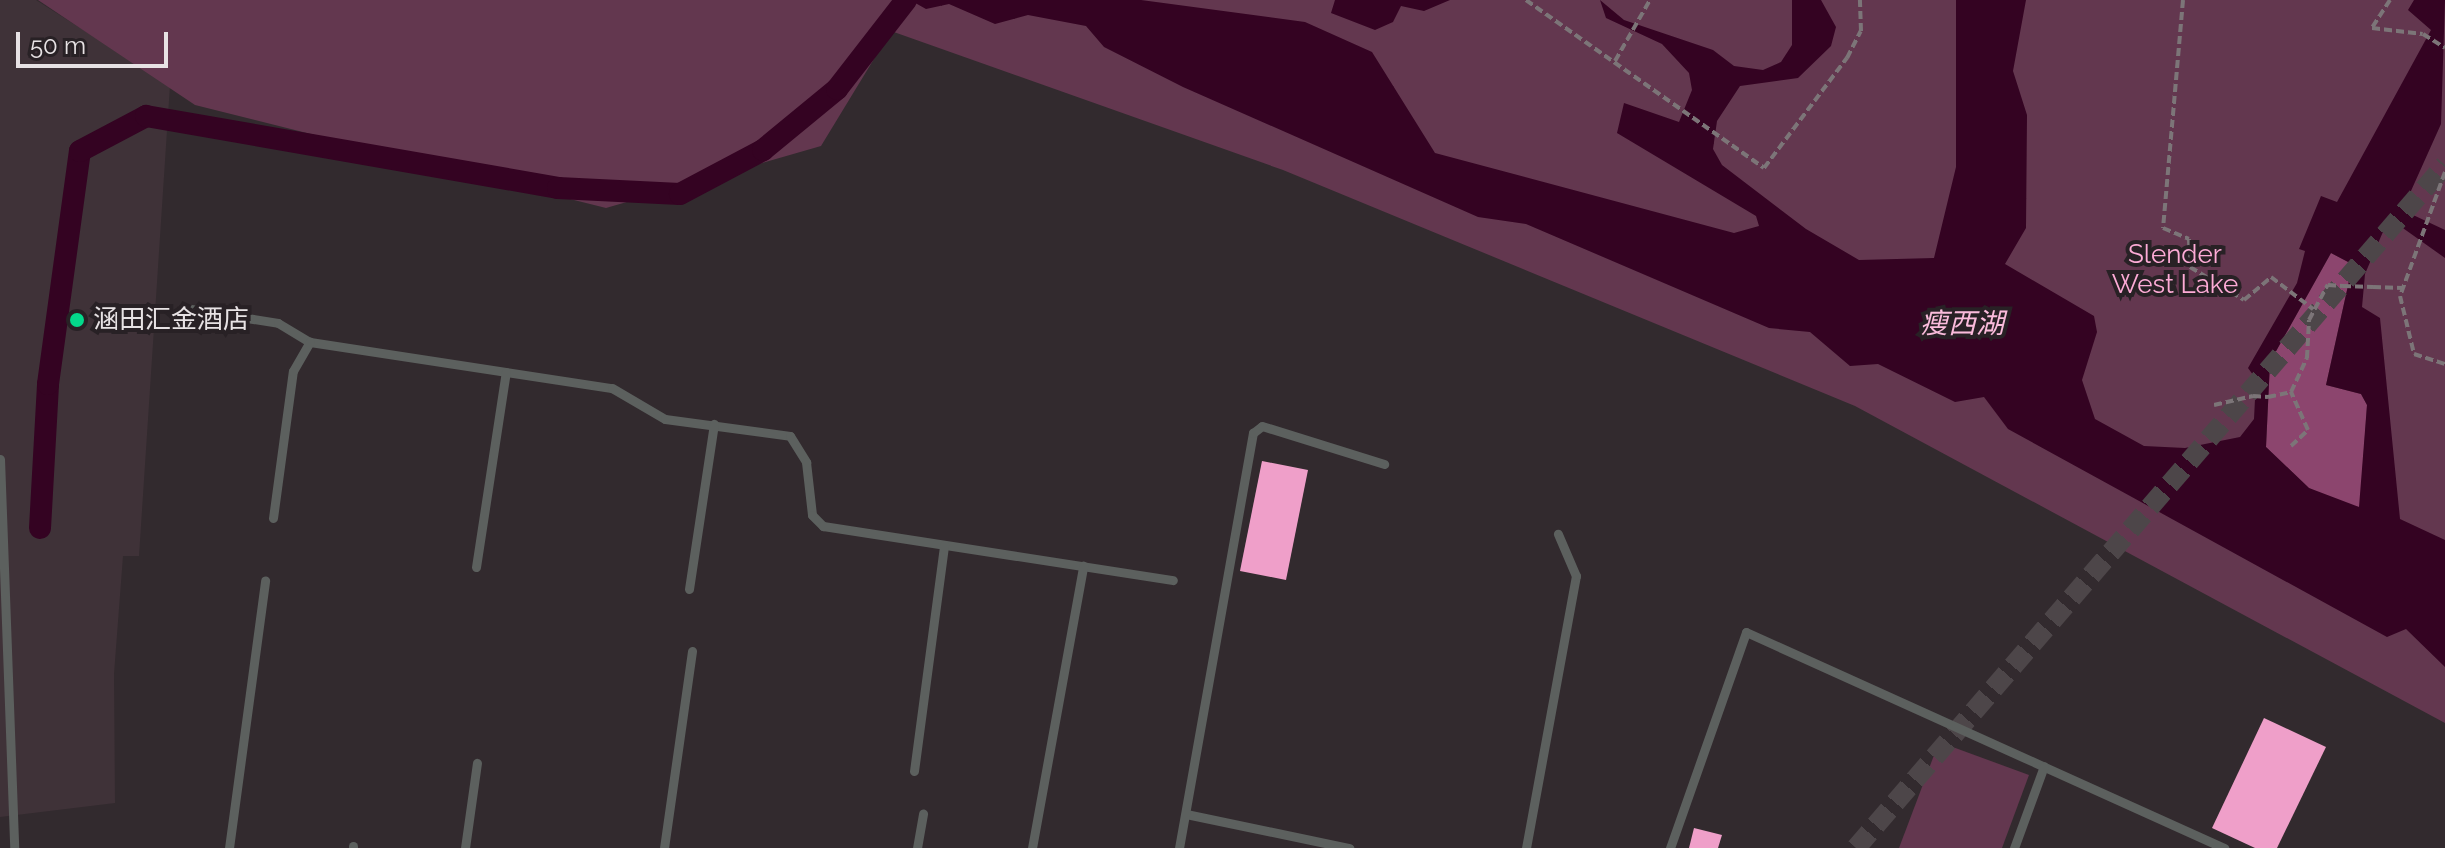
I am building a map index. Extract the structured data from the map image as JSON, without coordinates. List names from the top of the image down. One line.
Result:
{"water":["瘦西湖"],"parks":["Slender West Lake"],"places":["涵田汇金酒店"],"scale_bar":"50 m"}
